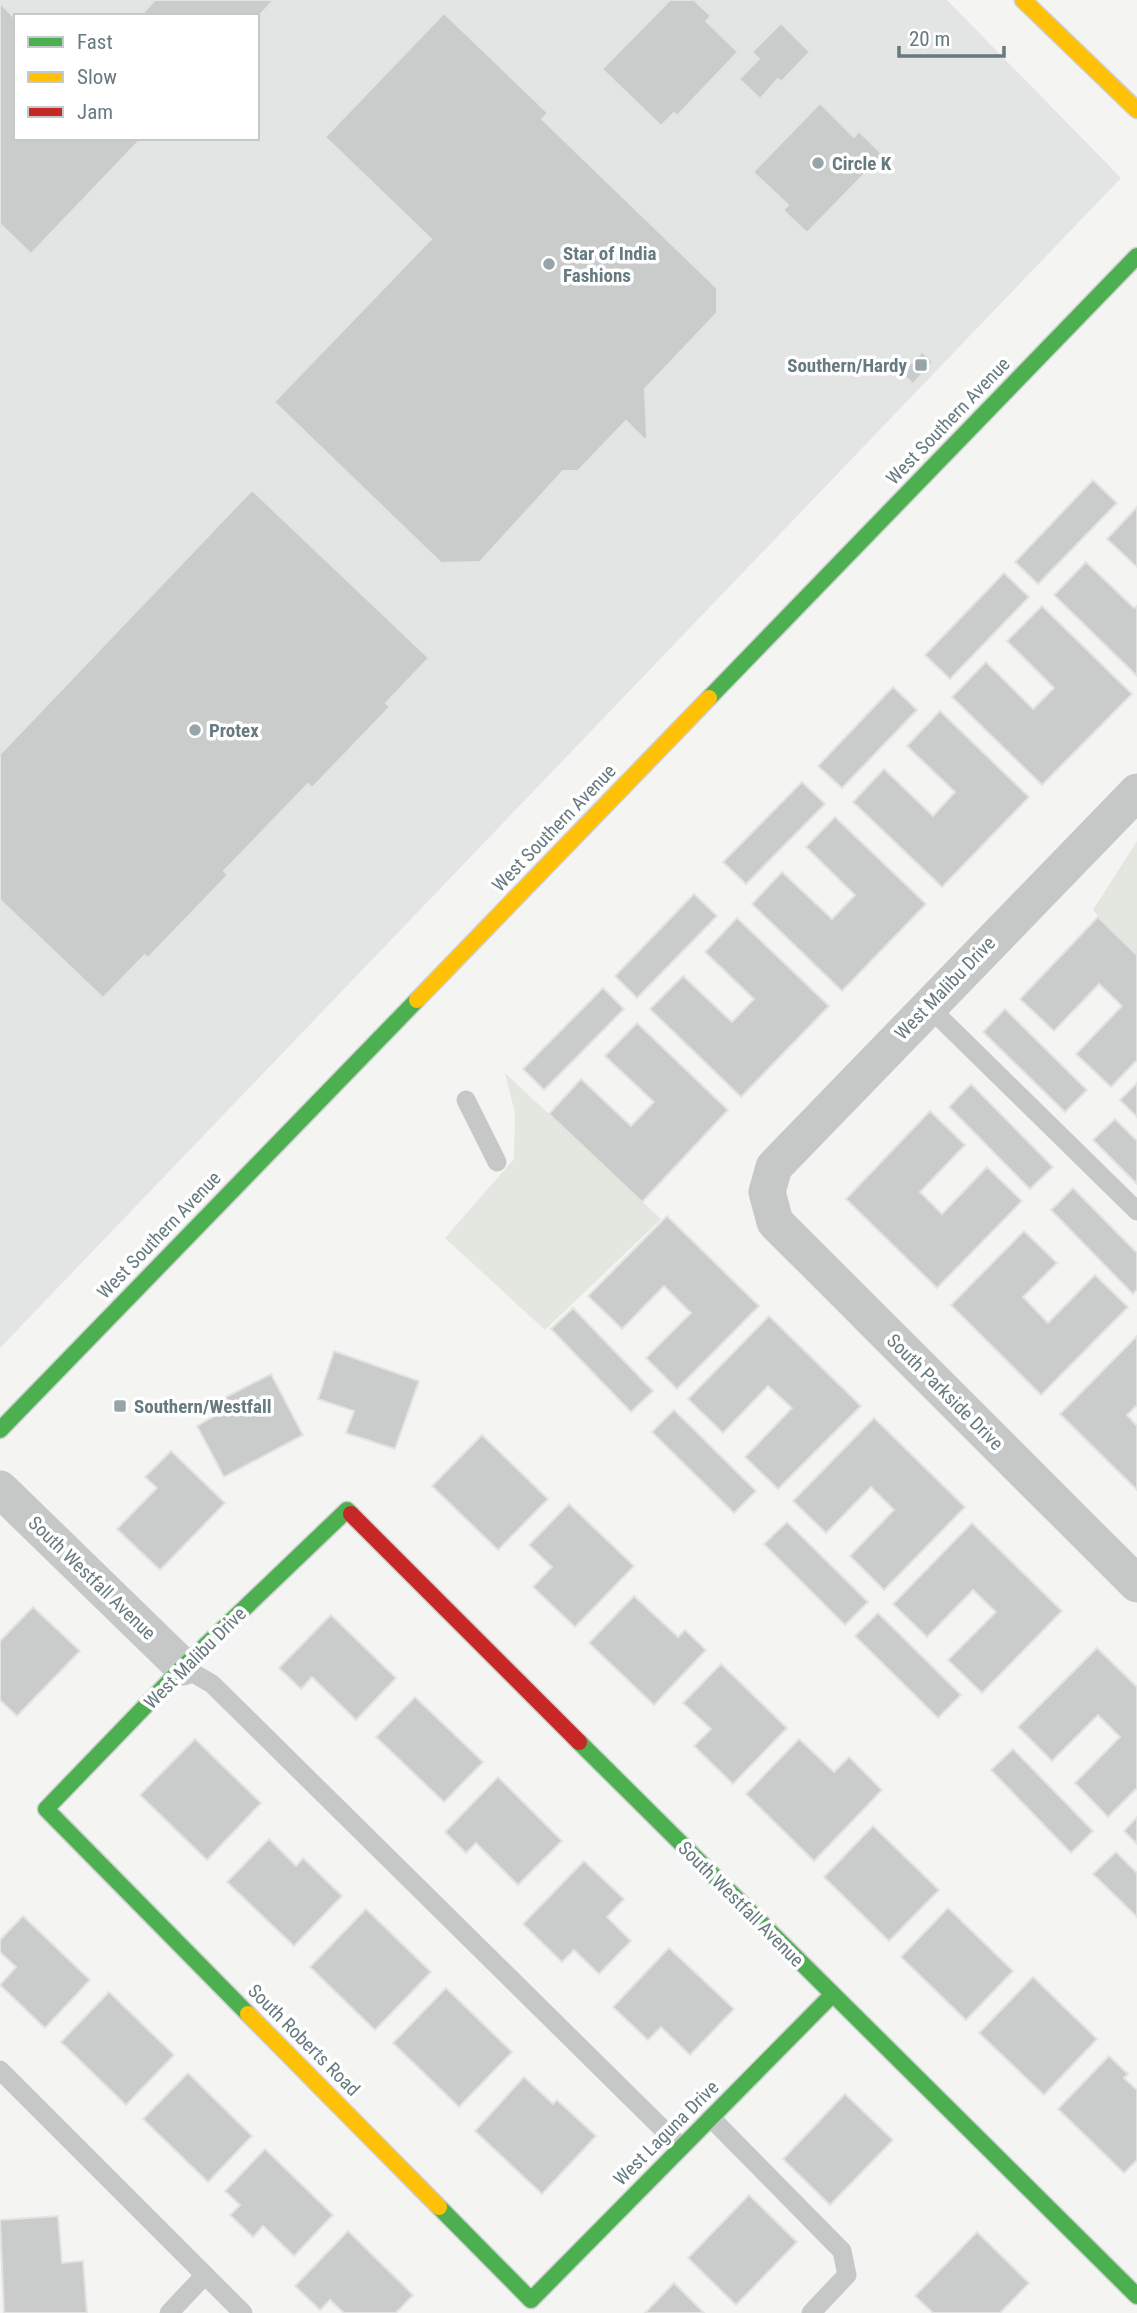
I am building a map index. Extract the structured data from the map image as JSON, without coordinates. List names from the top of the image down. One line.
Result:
{"streets":{"street":["West Southern Avenue","West Malibu Drive","South Parkside Drive","South Westfall Avenue","South Roberts Road","West Laguna Drive"]},"crossings":[["West Malibu Drive","South Parkside Drive"],["West Malibu Drive","South Westfall Avenue"],["West Malibu Drive","South Roberts Road"],["South Westfall Avenue","West Laguna Drive"],["South Roberts Road","West Laguna Drive"]],"places":{"other":["Circle K","Star of India Fashions","Protex"],"transit":["Southern/Hardy","Southern/Westfall"]},"legend":["Fast","Slow","Jam"],"scale_bar":"20 m"}
